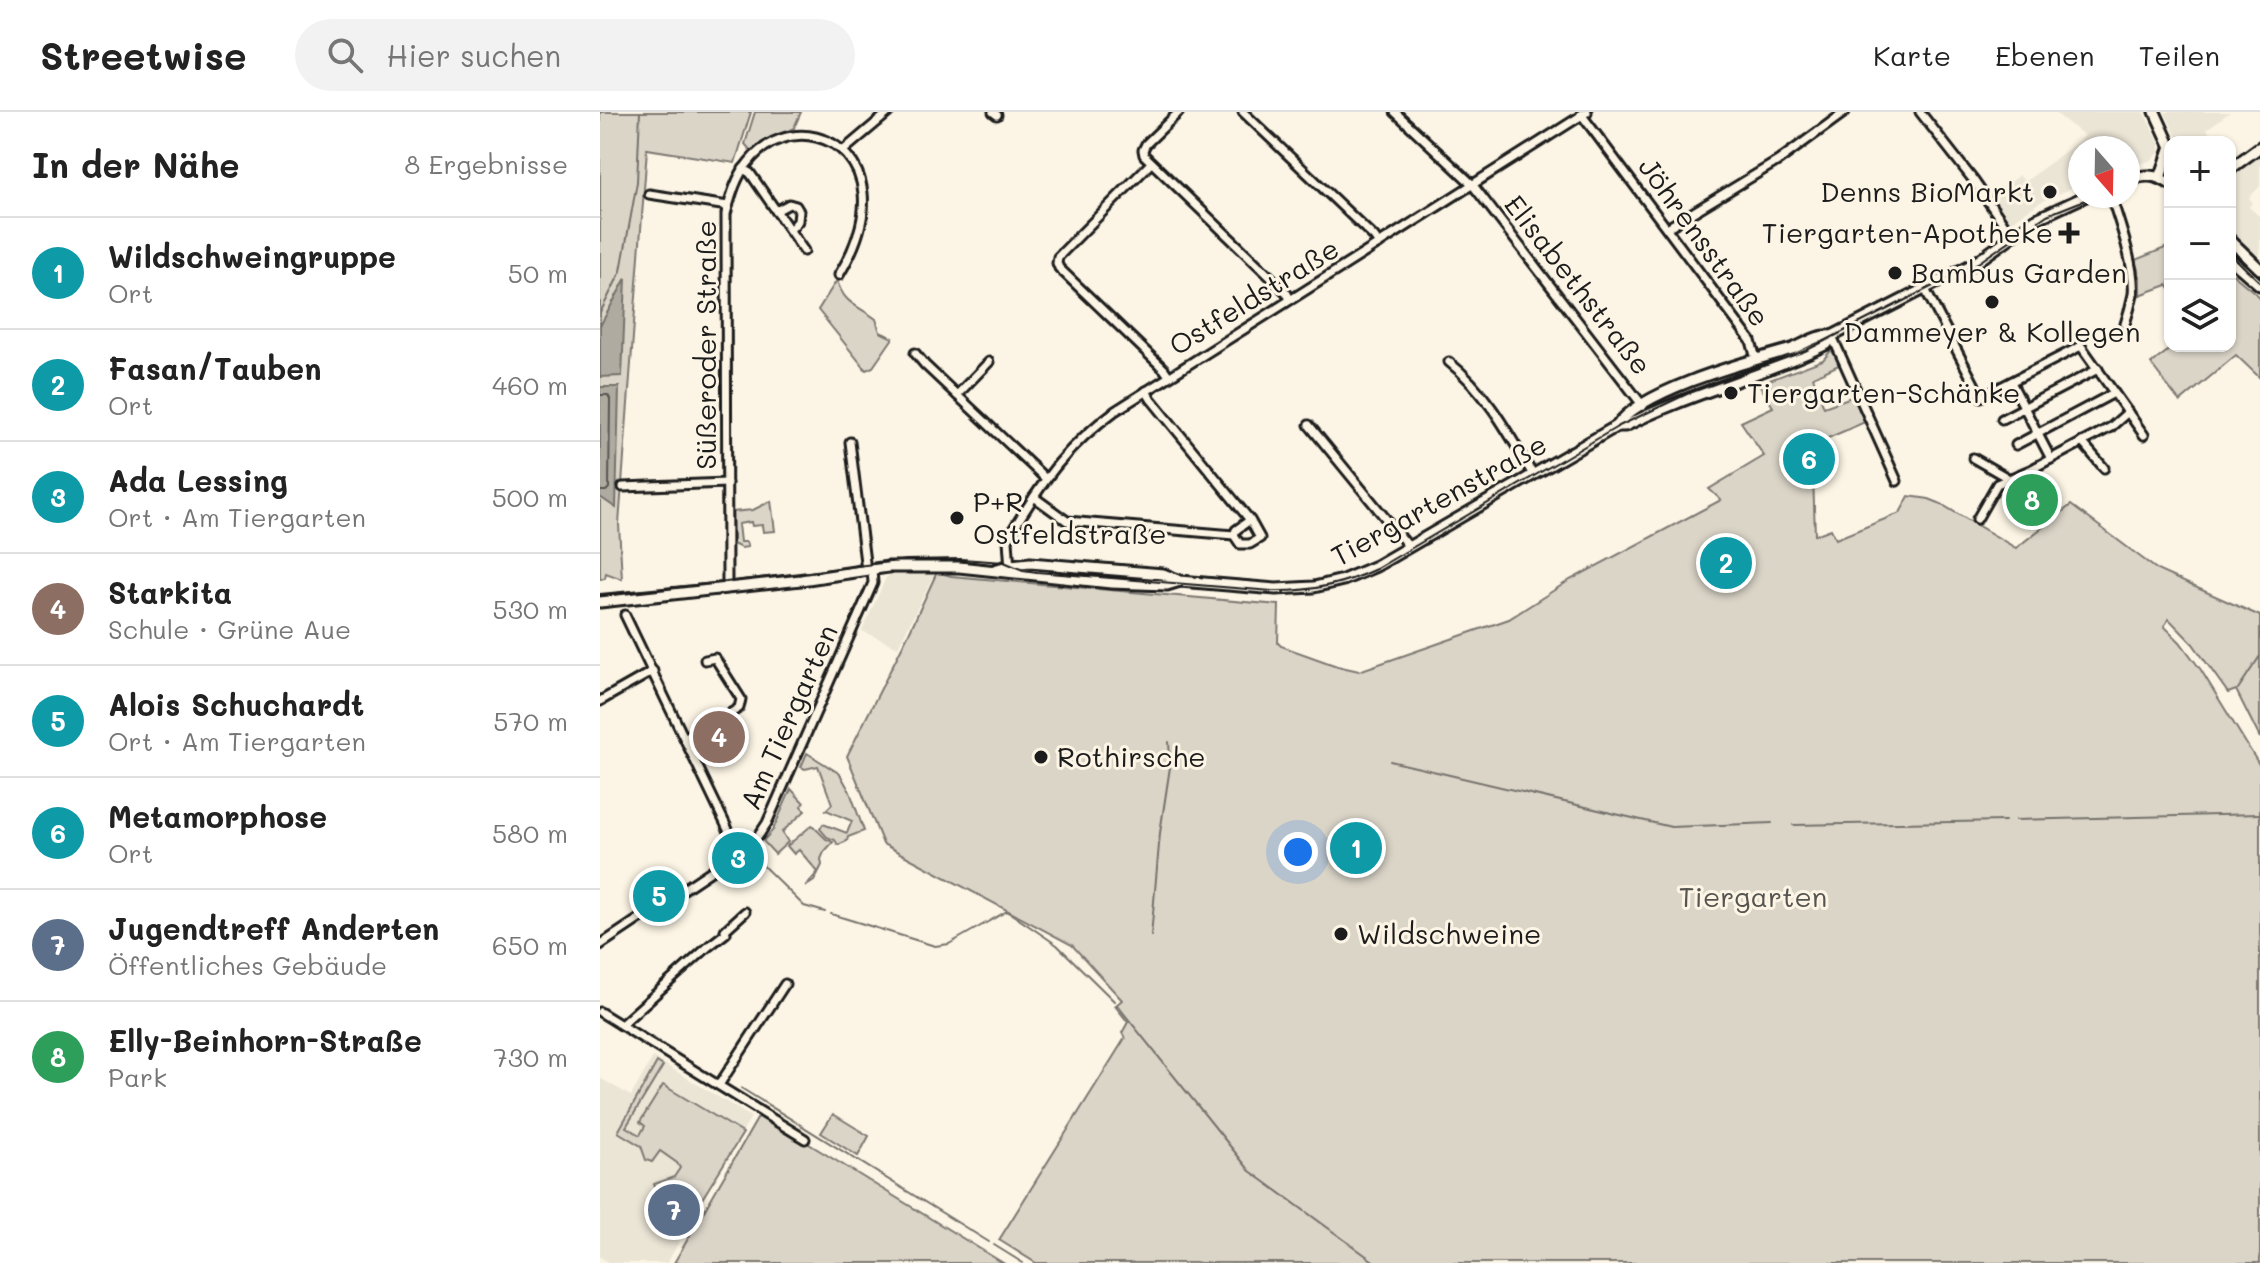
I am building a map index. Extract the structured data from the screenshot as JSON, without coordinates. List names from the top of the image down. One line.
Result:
{"streets":{"main road":["Tiergartenstraße"],"street":["Jöhrensstraße","Elisabethstraße","Ostfeldstraße","Süßeroder Straße","Am Tiergarten"]},"crossings":[["Jöhrensstraße","Ostfeldstraße"],["Jöhrensstraße","Tiergartenstraße"],["Elisabethstraße","Ostfeldstraße"],["Elisabethstraße","Tiergartenstraße"],["Ostfeldstraße","Tiergartenstraße"],["Süßeroder Straße","Tiergartenstraße"],["Tiergartenstraße","Am Tiergarten"]],"parks":["Tiergarten"],"places":{"other":["Denns BioMarkt","Bambus Garden","Dammeyer & Kollegen","Tiergarten-Schänke","P+R Ostfeldstraße","Rothirsche","Wildschweine"],"health":["Tiergarten-Apotheke"]},"north":"bottom","page":{"header":"Streetwise","search":"Hier suchen","nav":["Karte","Ebenen","Teilen"],"heading":["In der Nähe","8 Ergebnisse"],"map_buttons":["+","−"],"list":[{"mark":"1","name":"Wildschweingruppe","note":"Ort","value":"50 m"},{"mark":"2","name":"Fasan/Tauben","note":"Ort","value":"460 m"},{"mark":"3","name":"Ada Lessing","note":"Ort · Am Tiergarten","value":"500 m"},{"mark":"4","name":"Starkita","note":"Schule · Grüne Aue","value":"530 m"},{"mark":"5","name":"Alois Schuchardt","note":"Ort · Am Tiergarten","value":"570 m"},{"mark":"6","name":"Metamorphose","note":"Ort","value":"580 m"},{"mark":"7","name":"Jugendtreff Anderten","note":"Öffentliches Gebäude","value":"650 m"},{"mark":"8","name":"Elly-Beinhorn-Straße","note":"Park","value":"730 m"}],"pins":["6","8","2","4","1","3","5","7"]}}
